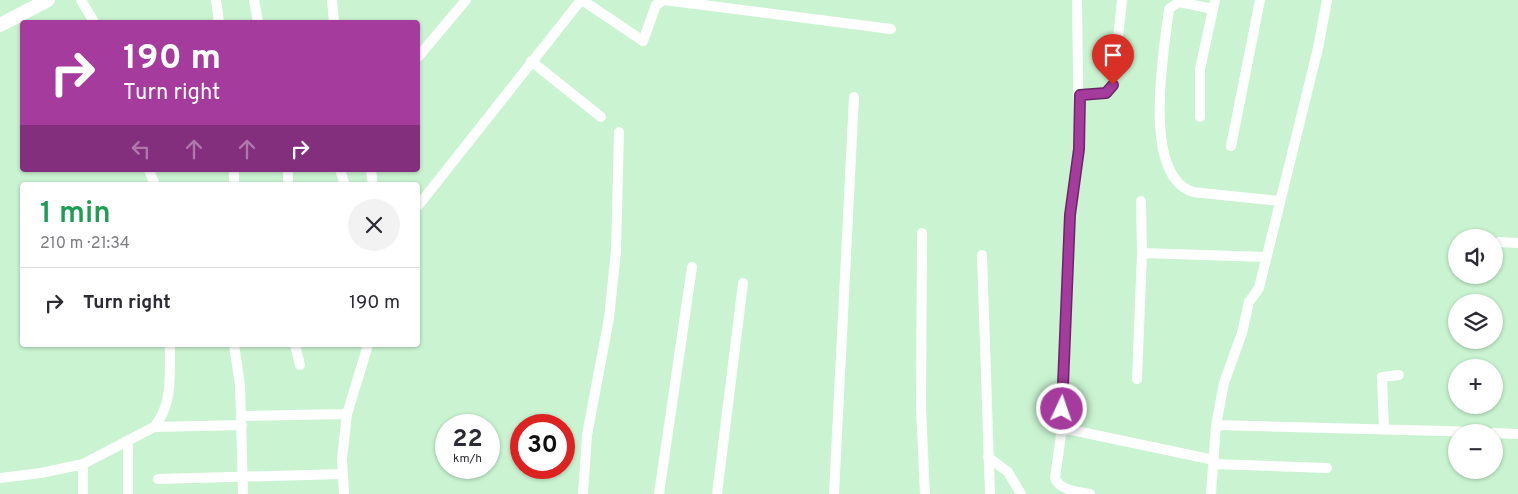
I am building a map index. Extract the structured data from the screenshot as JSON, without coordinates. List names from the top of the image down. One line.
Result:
{"page":{"turn":["190 m","Turn right"],"heading":["1 min","210 m · 21:34"],"map_buttons":["+","−"],"list":[{"name":"Turn right","value":"190 m"}],"speed":"22 km/h","limit":"30"}}
